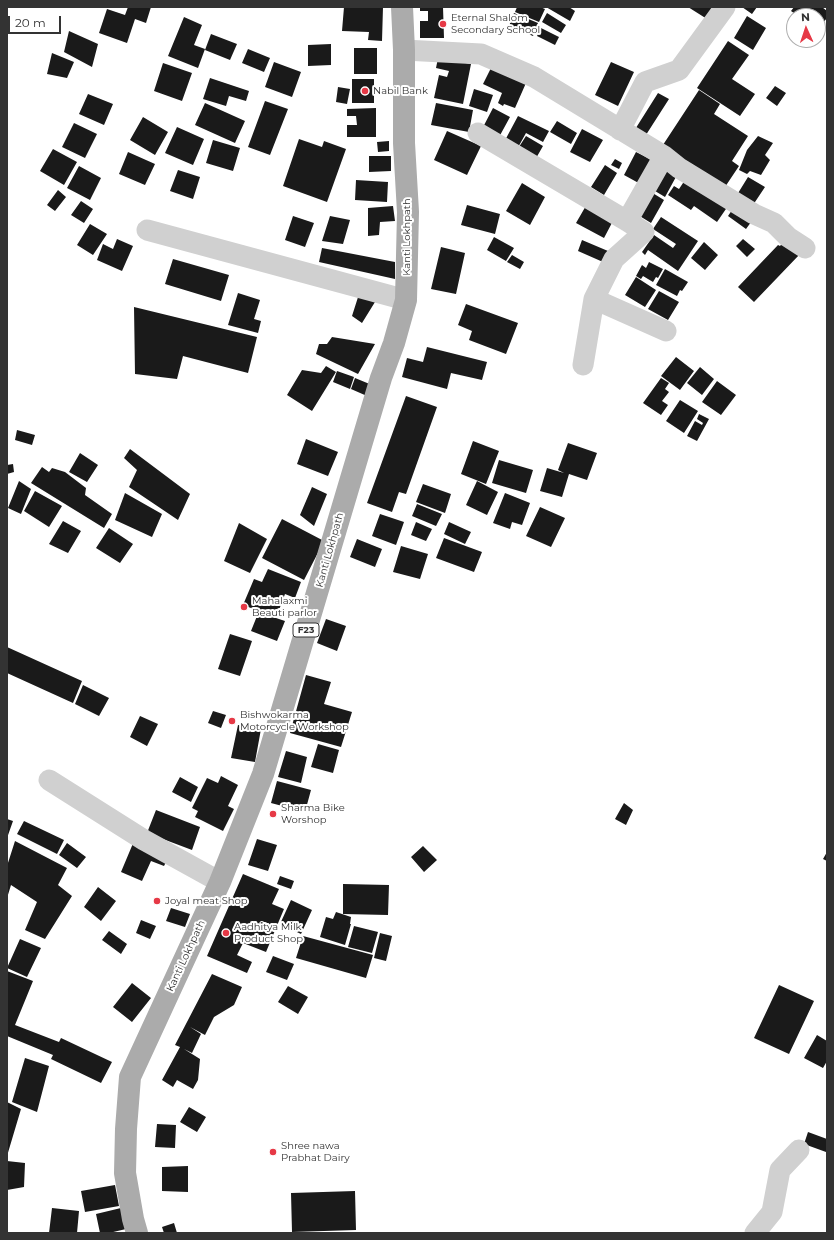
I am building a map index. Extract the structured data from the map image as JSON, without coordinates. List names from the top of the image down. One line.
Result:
{"streets":{"main road":["Kanti Lokhpath","F23"]},"places":["Eternal Shalom Secondary School","Nabil Bank","Mahalaxmi Beauti parlor","Bishwokarma Motorcycle Workshop","Sharma Bike Worshop","Joyal meat Shop","Aadhitya Milk Product Shop","Shree nawa Prabhat Dairy"],"scale_bar":"20 m","north":"top"}
